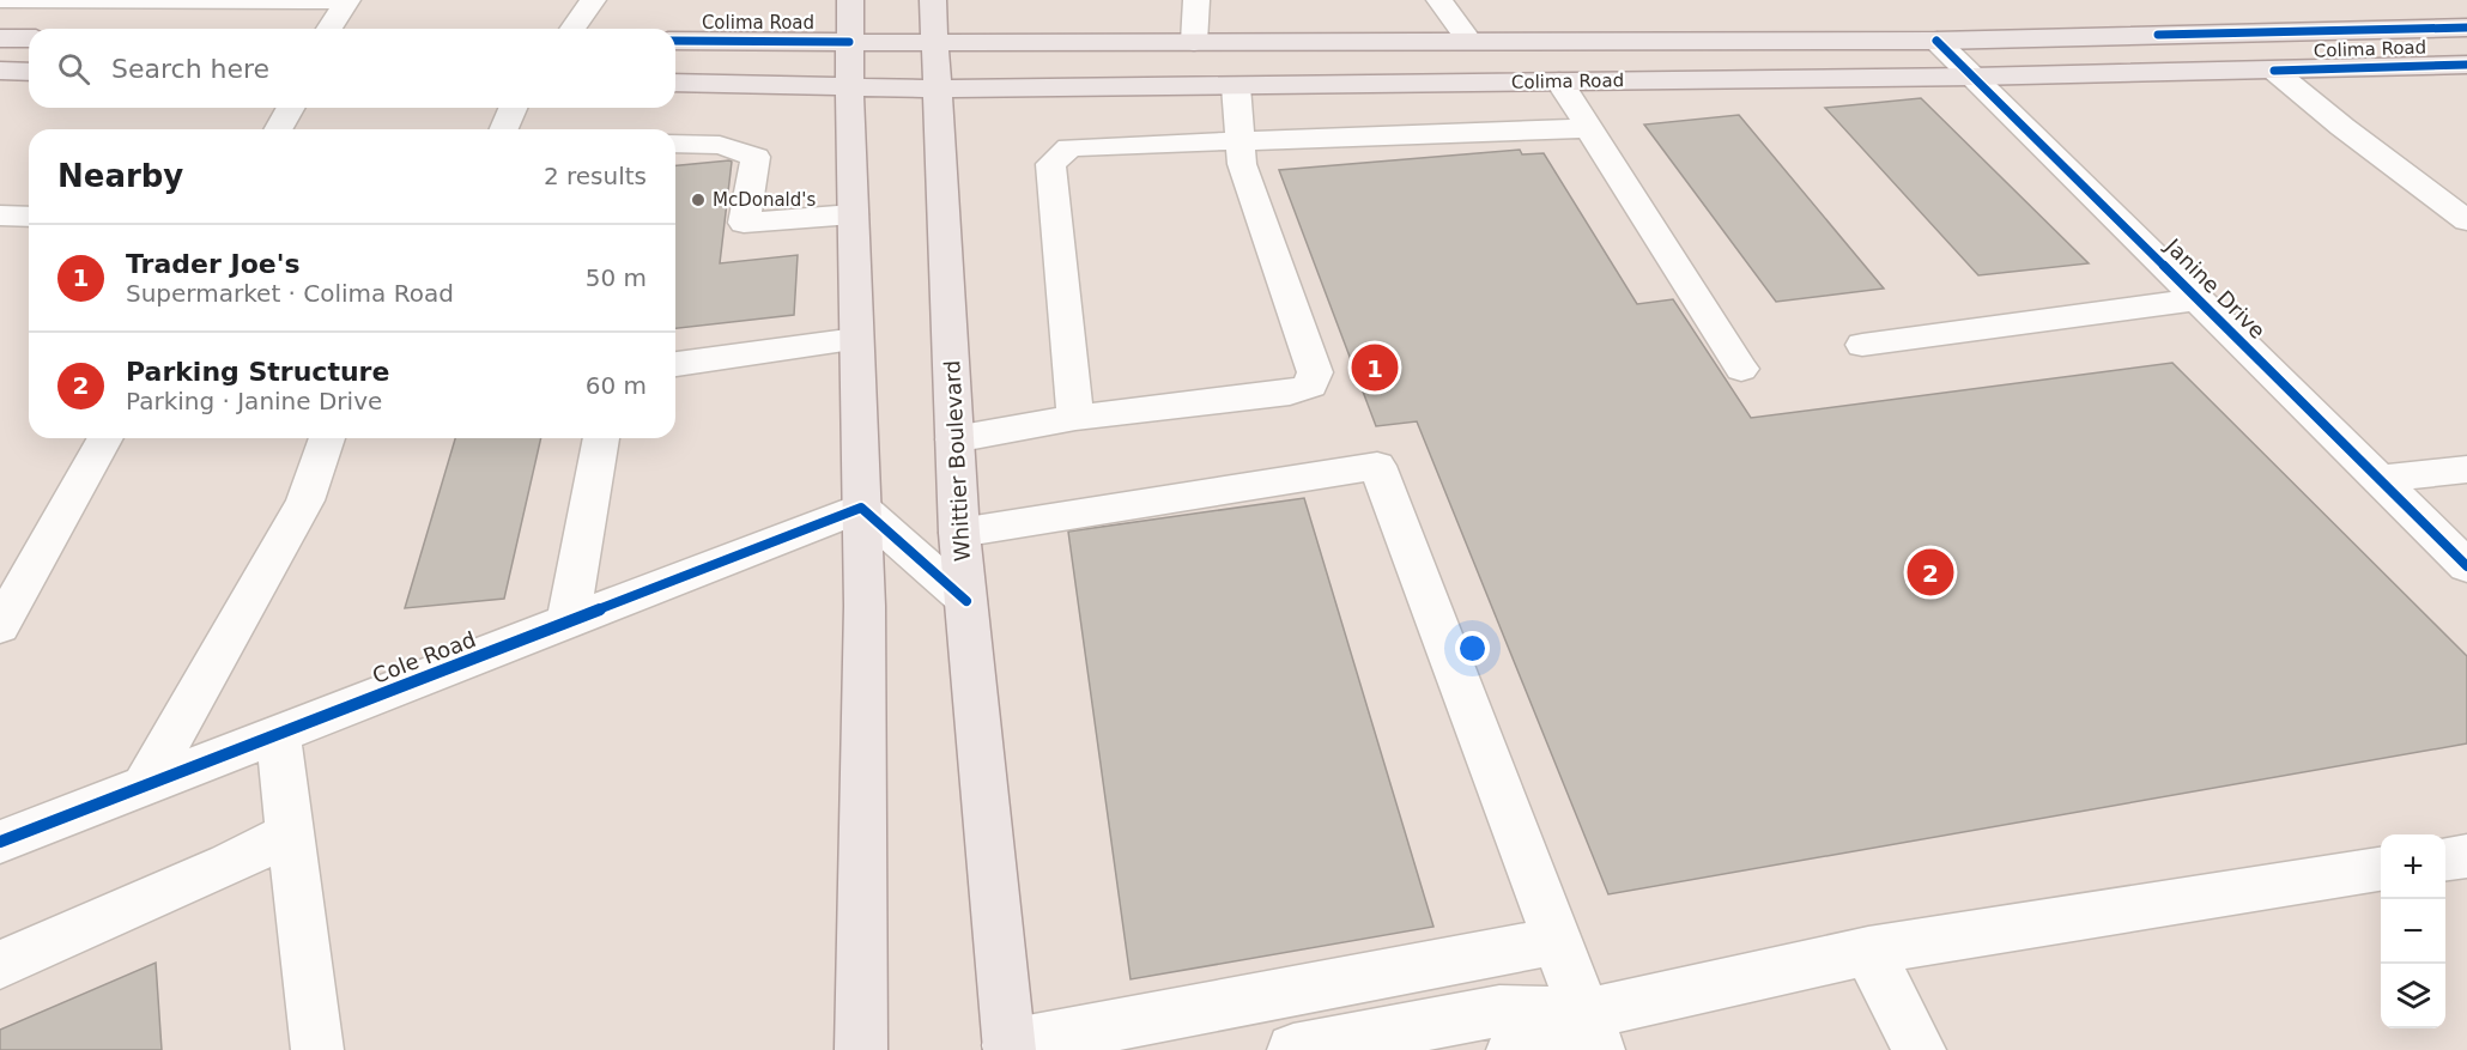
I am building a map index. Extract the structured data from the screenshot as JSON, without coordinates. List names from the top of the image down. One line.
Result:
{"streets":{"main road":["Colima Road","Whittier Boulevard"],"street":["Janine Drive","Cole Road"]},"crossings":[["Colima Road","Janine Drive"],["Colima Road","Whittier Boulevard"]],"places":["McDonald's"],"page":{"search":"Search here","heading":["Nearby","2 results"],"list":[{"mark":"1","name":"Trader Joe's","note":"Supermarket · Colima Road","value":"50 m"},{"mark":"2","name":"Parking Structure","note":"Parking · Janine Drive","value":"60 m"}],"pins":["1","2"],"map_buttons":["+","−"]}}
